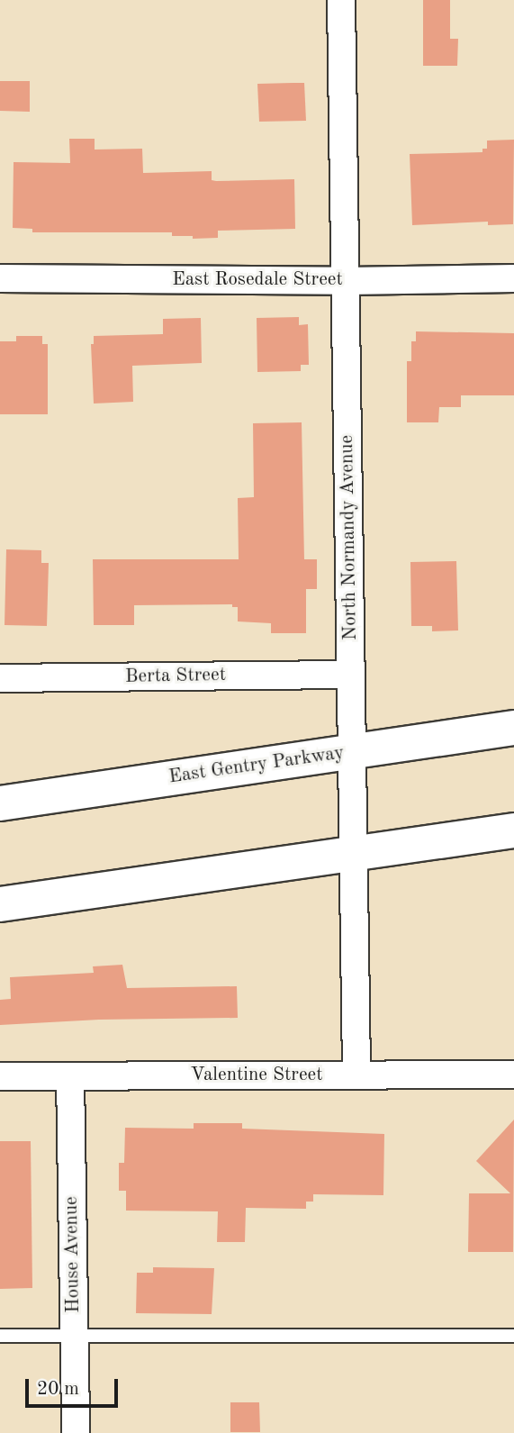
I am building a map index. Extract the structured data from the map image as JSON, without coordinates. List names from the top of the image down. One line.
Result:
{"streets":{"main road":["East Gentry Parkway"],"street":["East Rosedale Street","North Normandy Avenue","Berta Street","Valentine Street","House Avenue"]},"crossings":[["East Rosedale Street","North Normandy Avenue"],["North Normandy Avenue","Berta Street"],["North Normandy Avenue","East Gentry Parkway"],["North Normandy Avenue","Valentine Street"],["Valentine Street","House Avenue"]],"scale_bar":"20 m"}
